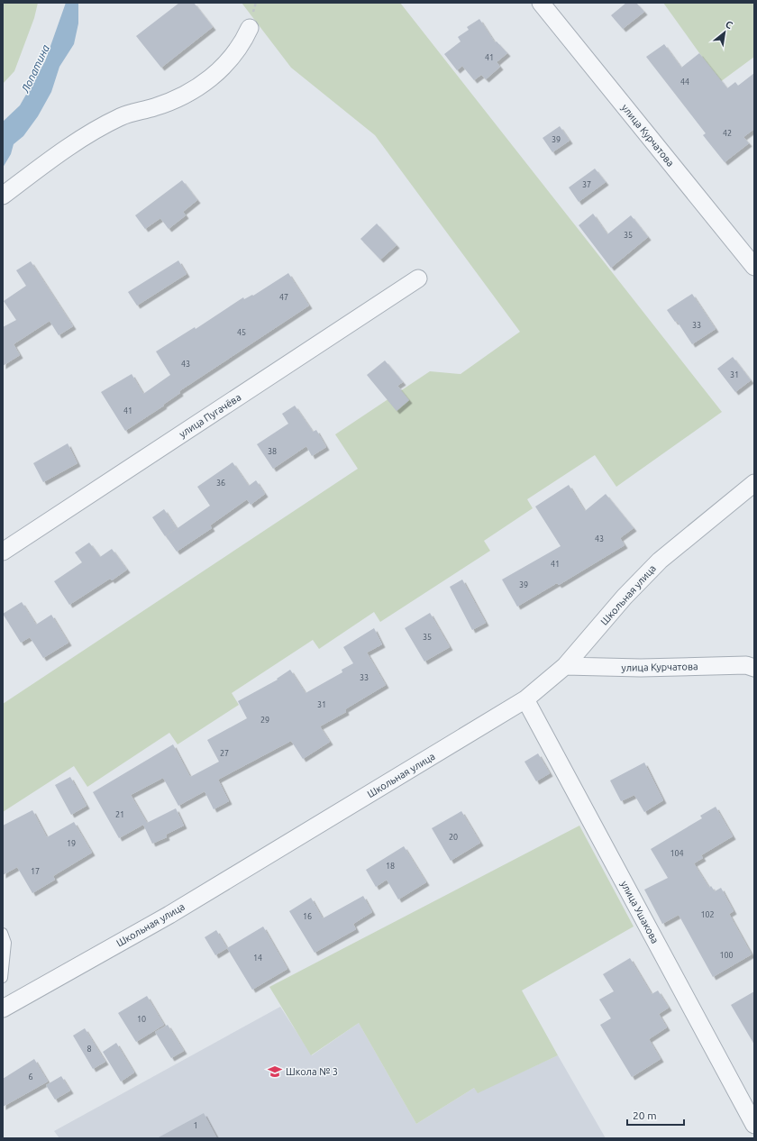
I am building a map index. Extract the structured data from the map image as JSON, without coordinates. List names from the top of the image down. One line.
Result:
{"streets":{"street":["улица Курчатова","улица Пугачёва","Школьная улица","улица Ушакова"]},"crossings":[["улица Курчатова","Школьная улица"],["Школьная улица","улица Ушакова"]],"water":["Лопатина"],"places":{"school or university":["Школа № 3"]},"house_numbers":["41","44","42","39","37","35","47","33","45","43","31","41","38","36","43","41","39","35","33","31","29","27","21","20","19","104","18","17","102","16","100","14","10","8","6","1"],"scale_bar":"20 m","north":"top right"}
